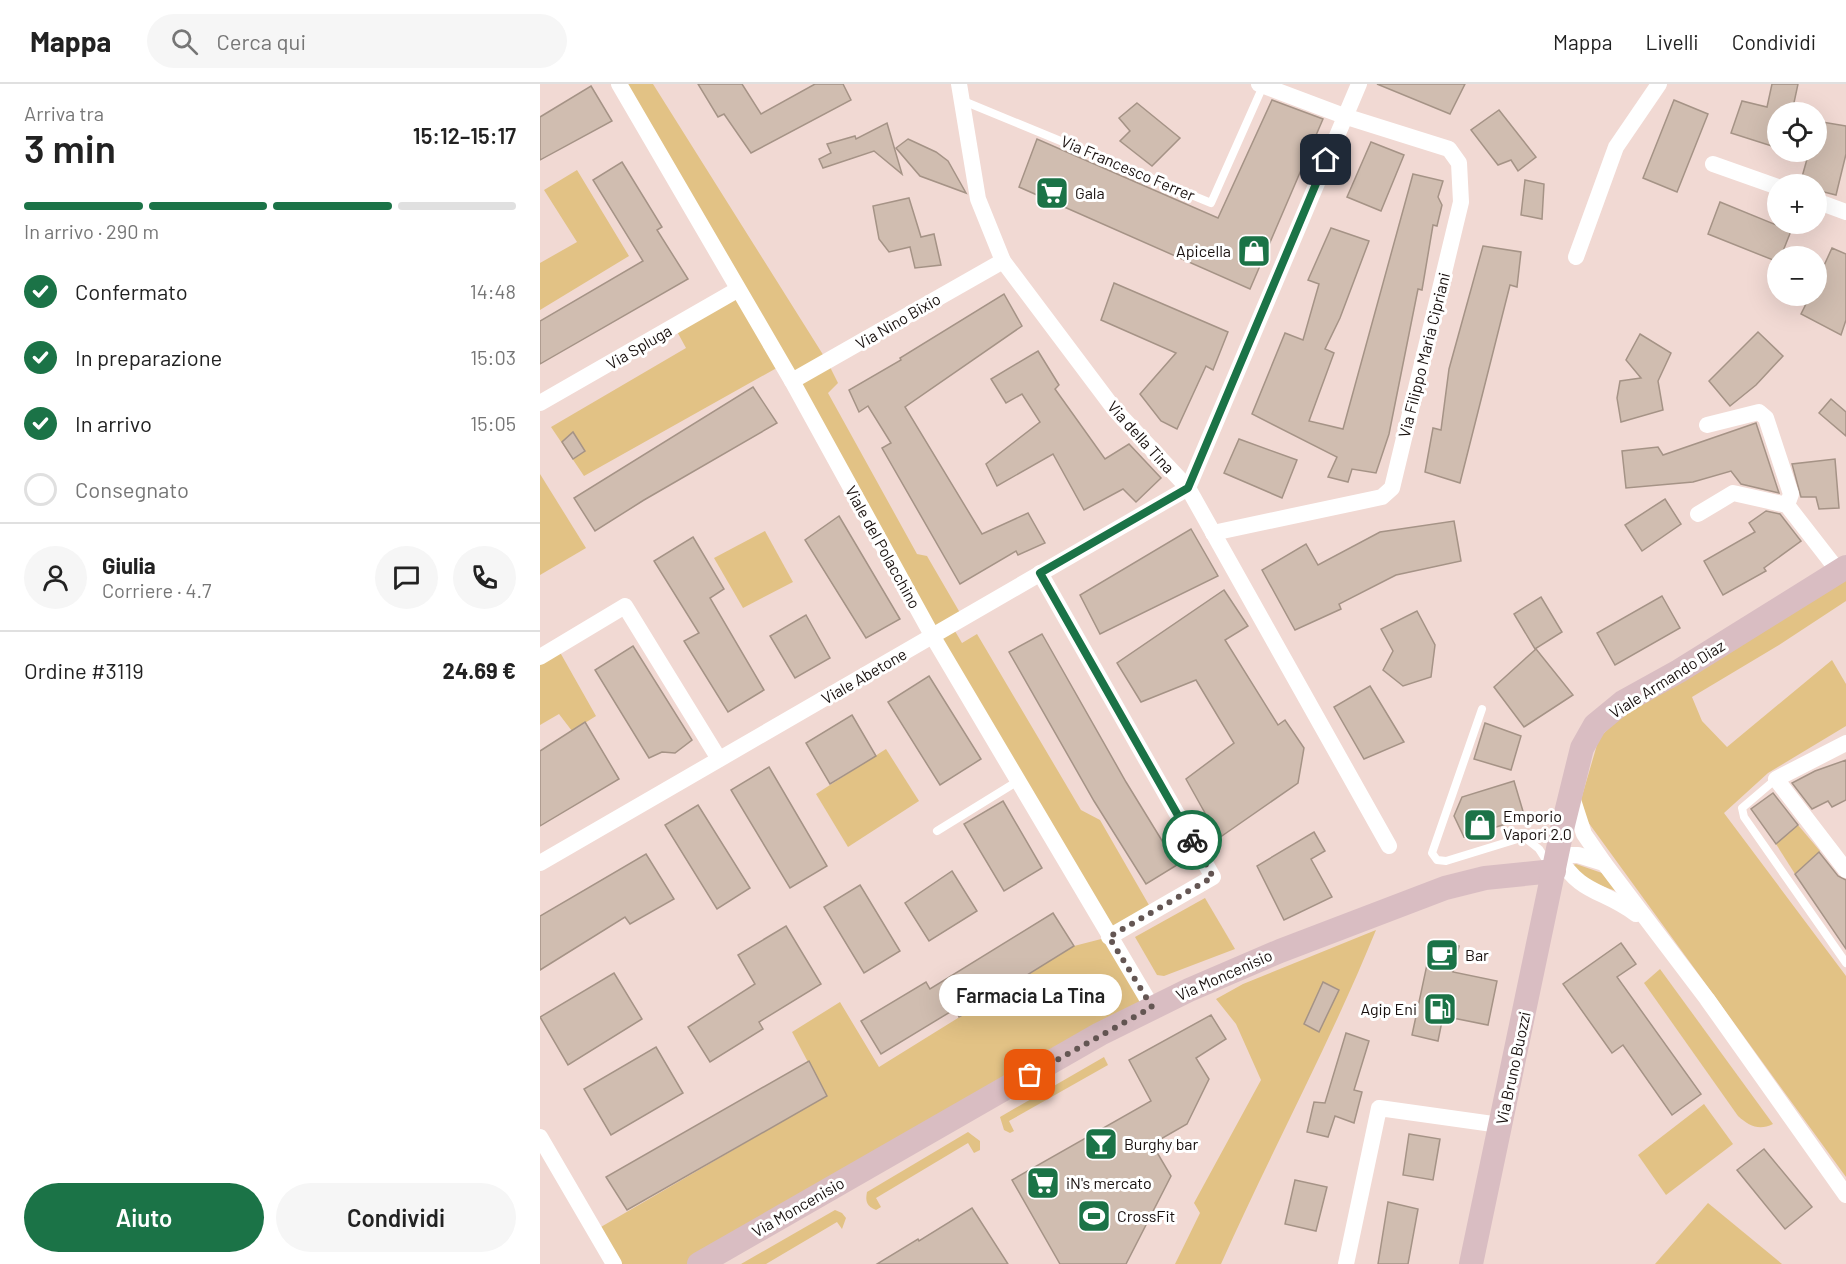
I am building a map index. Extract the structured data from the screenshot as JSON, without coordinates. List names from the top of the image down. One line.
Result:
{"streets":{"main road":["Viale Armando Diaz","Via Moncenisio","Via Bruno Buozzi"],"street":["Via Nino Bixio","Via Spluga","Via Filippo Maria Cipriani","Via della Tina","Viale del Polacchino","Viale Abetone"],"lane":["Via Francesco Ferrer"]},"crossings":[["Via Francesco Ferrer","Via Filippo Maria Cipriani"],["Via Francesco Ferrer","Via della Tina"],["Via Nino Bixio","Via della Tina"],["Via Nino Bixio","Viale del Polacchino"],["Via Spluga","Viale del Polacchino"],["Via Filippo Maria Cipriani","Via della Tina"],["Via della Tina","Viale Abetone"],["Viale del Polacchino","Viale Abetone"],["Viale del Polacchino","Via Moncenisio"],["Viale Armando Diaz","Via Moncenisio"],["Viale Armando Diaz","Via Bruno Buozzi"],["Via Moncenisio","Via Bruno Buozzi"]],"places":{"supermarket":["Gala","iN's mercato"],"shop":["Apicella","Emporio Vapori 2.0"],"cafe":["Bar"],"fuel station":["Agip Eni"],"other":["Farmacia La Tina"],"bar":["Burghy bar"],"sports":["CrossFit"]},"page":{"header":"Mappa","search":"Cerca qui","nav":["Mappa","Livelli","Condividi"],"heading":["3 min","Arriva tra","15:12–15:17"],"panel":["Giulia","Corriere · 4.7","Ordine #3119","24.69 €"],"map_buttons":["+","−"],"bar":"In arrivo · 290 m","list":[["Confermato","14:48"],["In preparazione","15:03"],["In arrivo","15:05"],"Consegnato"],"bubble":"Farmacia La Tina","buttons":["Aiuto","Condividi"]}}
